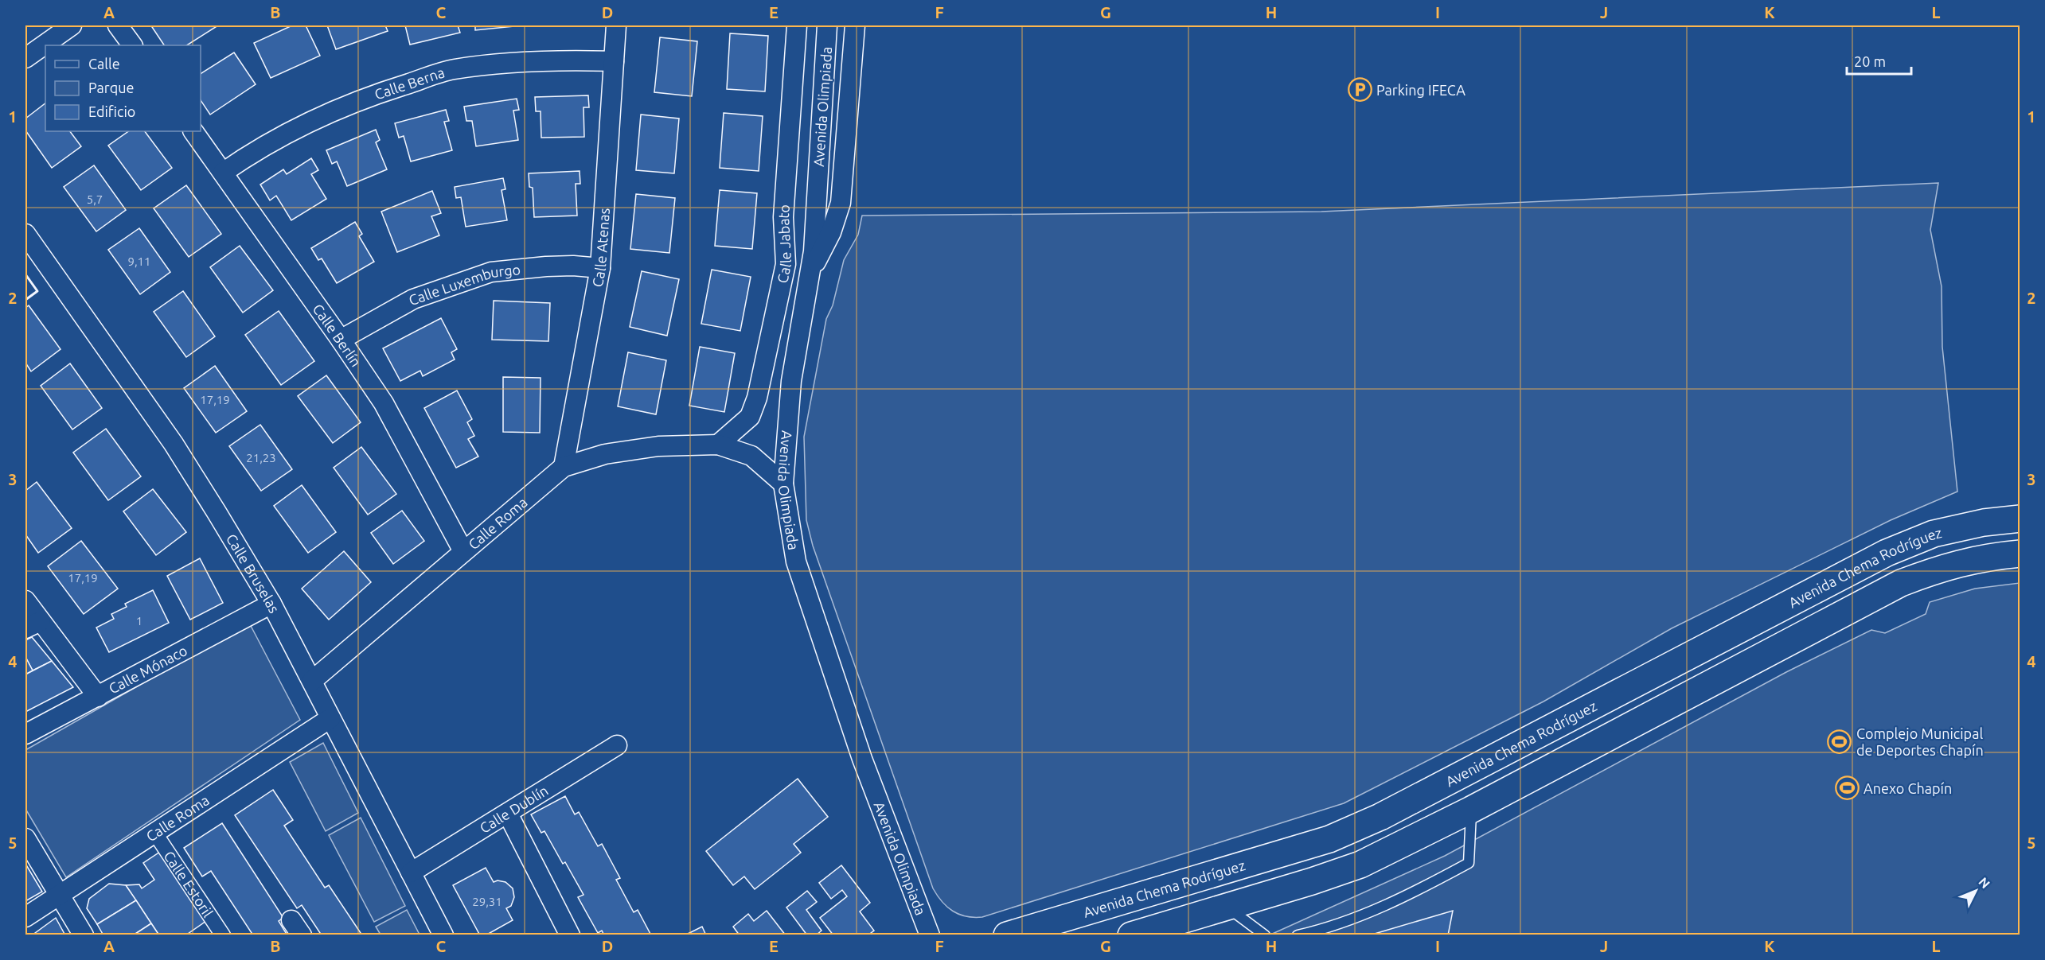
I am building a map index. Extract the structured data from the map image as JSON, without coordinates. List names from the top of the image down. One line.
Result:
{"streets":{"main road":["Avenida Chema Rodríguez"],"street":["Calle Berna","Avenida Olimpiada","Calle Jabato","Calle Atenas","Calle Luxemburgo","Calle Berlín","Calle Roma","Calle Bruselas","Calle Mónaco","Calle Dublín","Calle Estoril"]},"crossings":[["Calle Berna","Calle Atenas"],["Calle Berna","Calle Berlín"],["Avenida Olimpiada","Calle Roma"],["Calle Jabato","Calle Roma"],["Calle Atenas","Calle Luxemburgo"],["Calle Atenas","Calle Roma"],["Calle Luxemburgo","Calle Berlín"],["Calle Berlín","Calle Roma"],["Calle Roma","Calle Bruselas"],["Calle Roma","Calle Estoril"],["Calle Bruselas","Calle Mónaco"],["Calle Bruselas","Calle Dublín"]],"places":{"parking":["Parking IFECA"],"sports":["Complejo Municipal de Deportes Chapín","Anexo Chapín"]},"house_numbers":["5,7","9,11","17,19","21,23","17,19","1","29,31"],"legend":["Calle","Parque","Edificio"],"scale_bar":"20 m","north":"top right","grid":{"columns":["A","B","C","D","E","F","G","H","I","J","K","L"],"rows":["1","2","3","4","5"]}}
